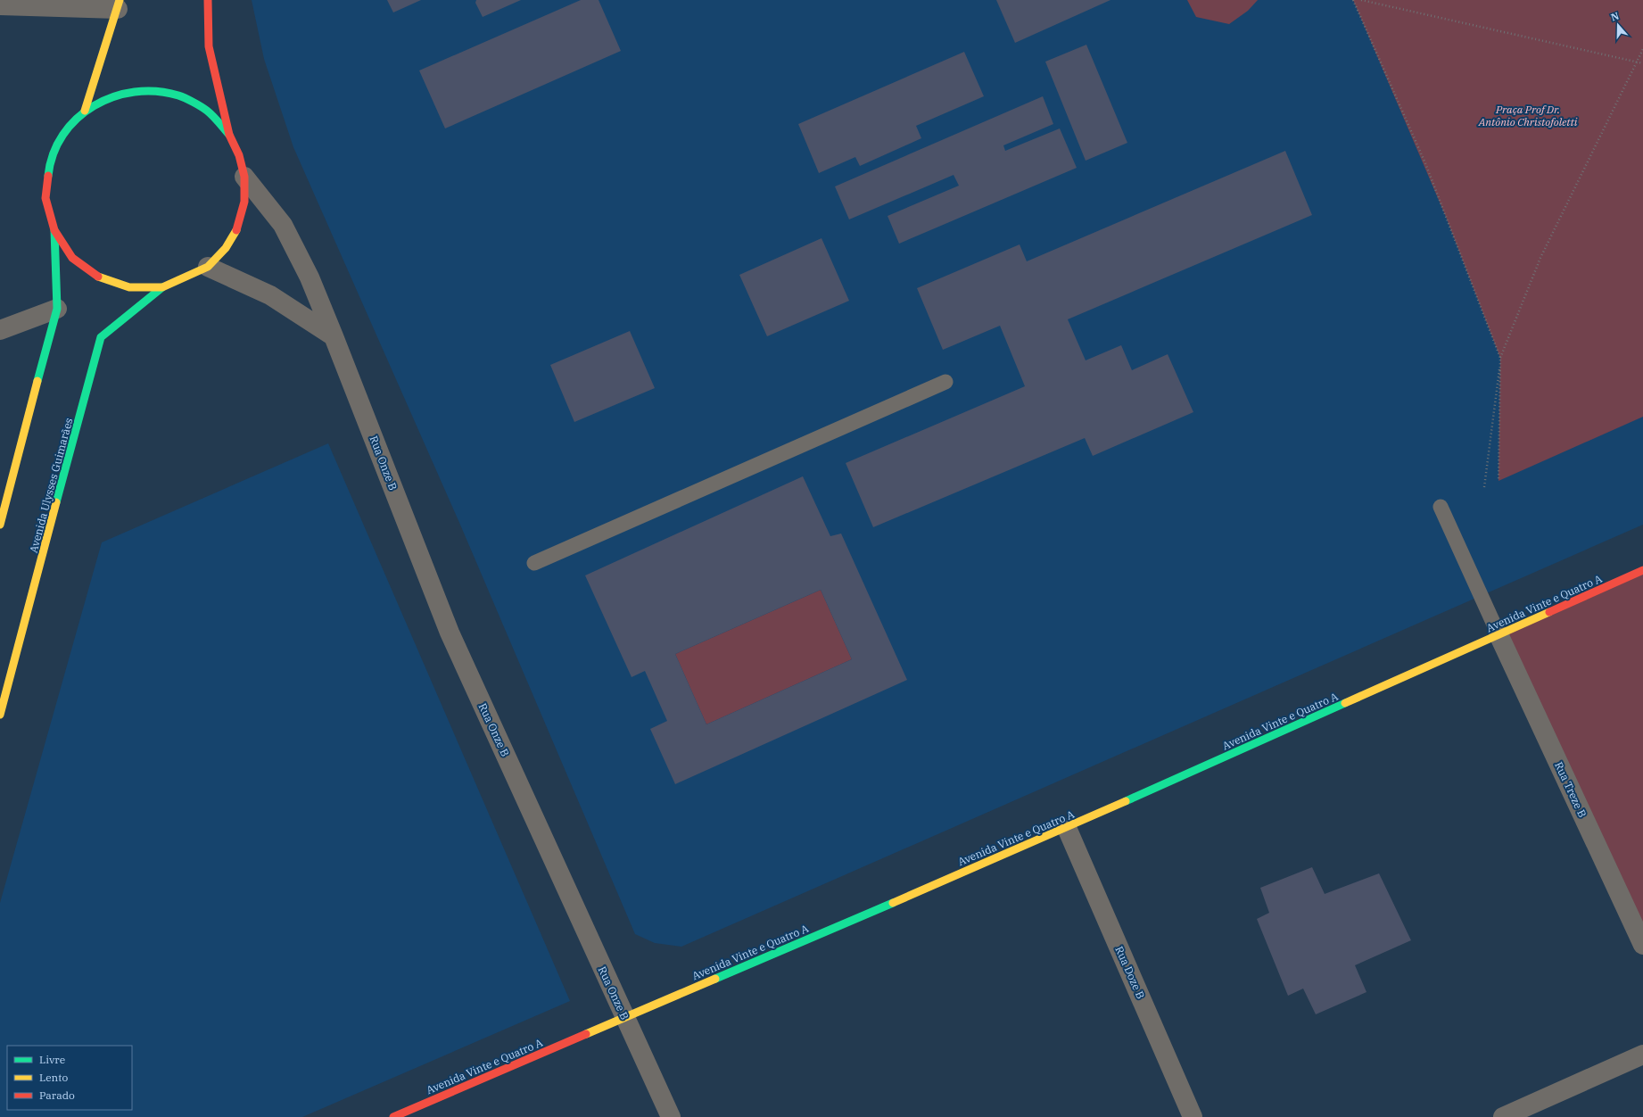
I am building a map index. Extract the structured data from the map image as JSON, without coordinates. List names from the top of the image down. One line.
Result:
{"streets":{"main road":["Avenida Ulysses Guimarães","Avenida Vinte e Quatro A"],"street":["Rua Onze B","Rua Treze B","Rua Doze B"]},"crossings":[["Rua Onze B","Avenida Ulysses Guimarães"],["Rua Onze B","Avenida Vinte e Quatro A"],["Avenida Vinte e Quatro A","Rua Treze B"],["Avenida Vinte e Quatro A","Rua Doze B"]],"parks":["Praça Prof Dr. Antônio Christofoletti"],"legend":["Livre","Lento","Parado"],"north":"top"}
